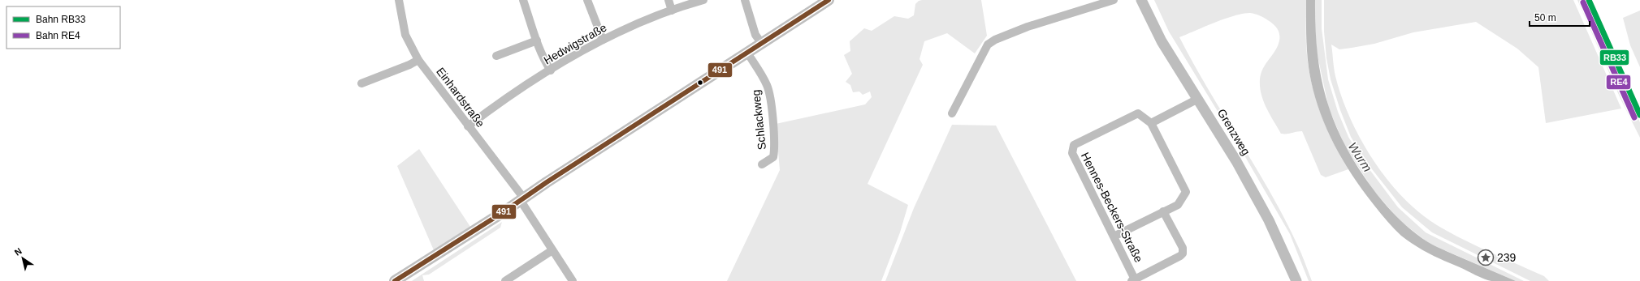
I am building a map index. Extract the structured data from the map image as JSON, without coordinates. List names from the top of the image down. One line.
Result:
{"streets":{"street":["Hedwigstraße","Einhardstraße","Schlackweg","Grenzweg","Hennes-Beckers-Straße"]},"crossings":[["Hedwigstraße","Einhardstraße"]],"water":["Wurm"],"places":{"place":["239"]},"lines":["rail line RB33","transit line 491","rail line RE4"],"legend":["Bahn RB33","Bahn RE4"],"scale_bar":"50 m","north":"top left"}
